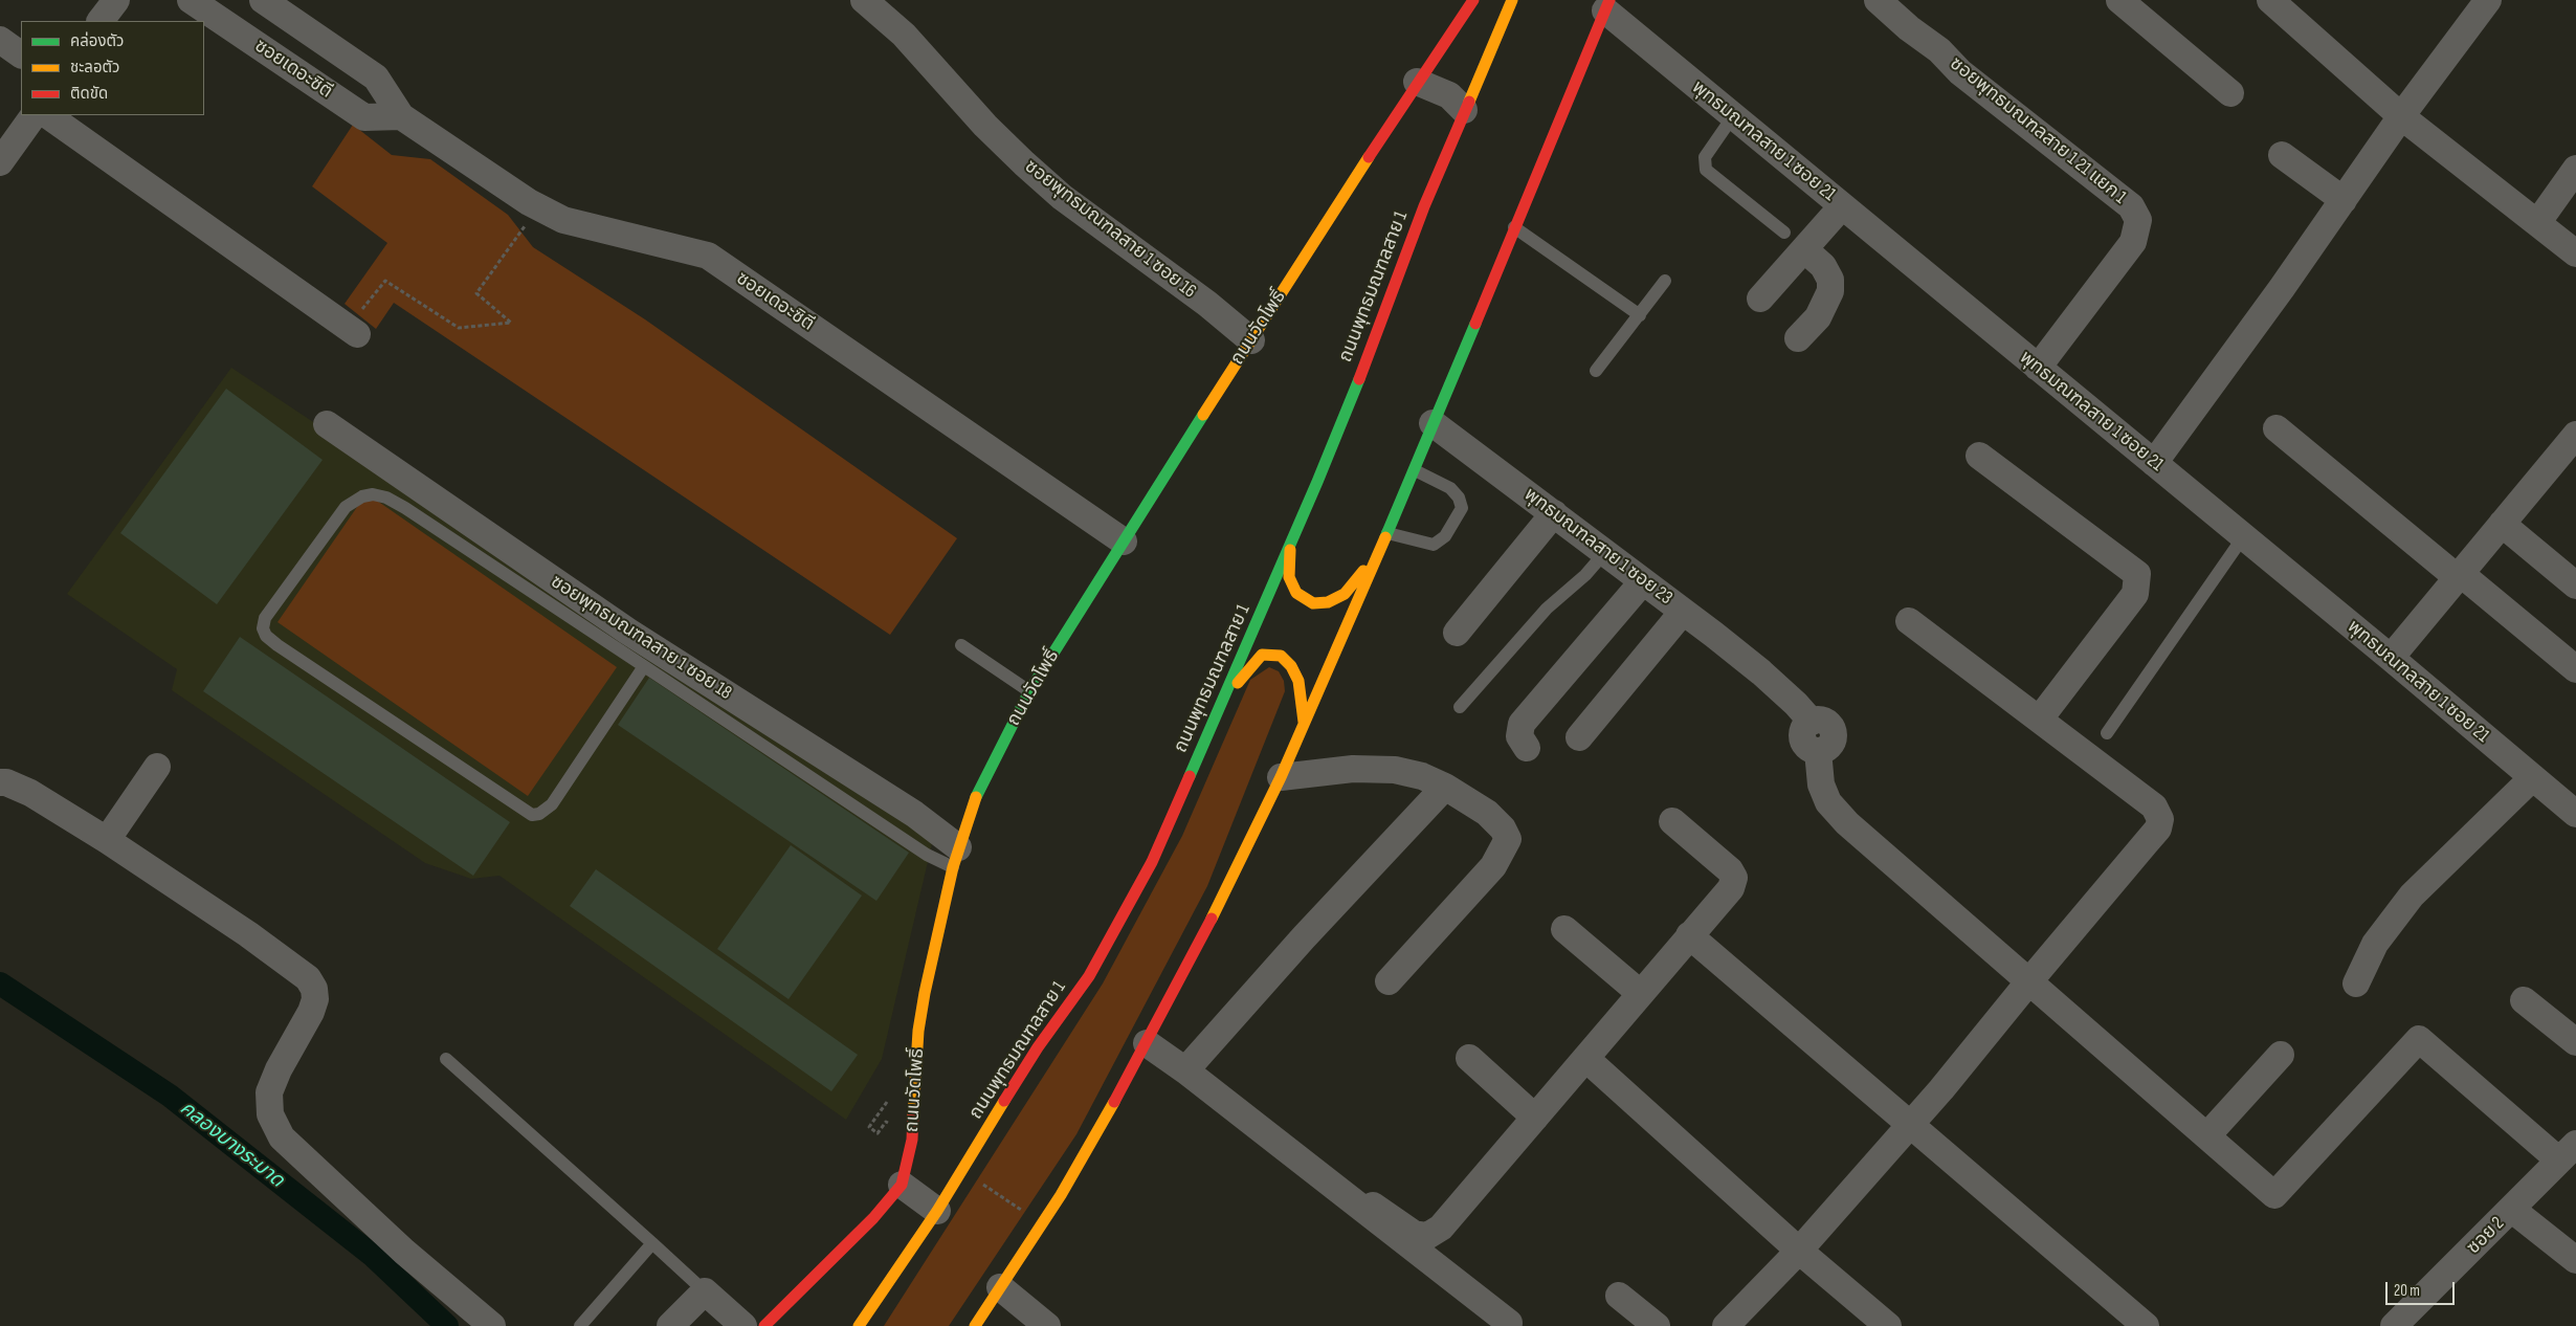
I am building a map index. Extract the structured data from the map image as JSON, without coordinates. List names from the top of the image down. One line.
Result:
{"streets":{"main road":["ถนนพุทธมณฑลสาย 1","ถนนวัดโพธิ์"],"street":["ซอยเดอะซิตี","ซอยพุทธมณฑลสาย 1 21 แยก 1","พุทธมณฑลสาย 1 ซอย 21","ซอยพุทธมณฑลสาย 1 ซอย 16","พุทธมณฑลสาย 1 ซอย 23","ซอยพุทธมณฑลสาย 1 ซอย 18","ซอย 2"]},"crossings":[["ซอยเดอะซิตี","ถนนวัดโพธิ์"],["ซอยพุทธมณฑลสาย 1 21 แยก 1","พุทธมณฑลสาย 1 ซอย 21"],["ซอยพุทธมณฑลสาย 1 ซอย 16","ถนนวัดโพธิ์"],["ถนนวัดโพธิ์","ซอยพุทธมณฑลสาย 1 ซอย 18"]],"water":["คลองบางระมาด"],"legend":["คล่องตัว","ชะลอตัว","ติดขัด"],"scale_bar":"20 m"}
